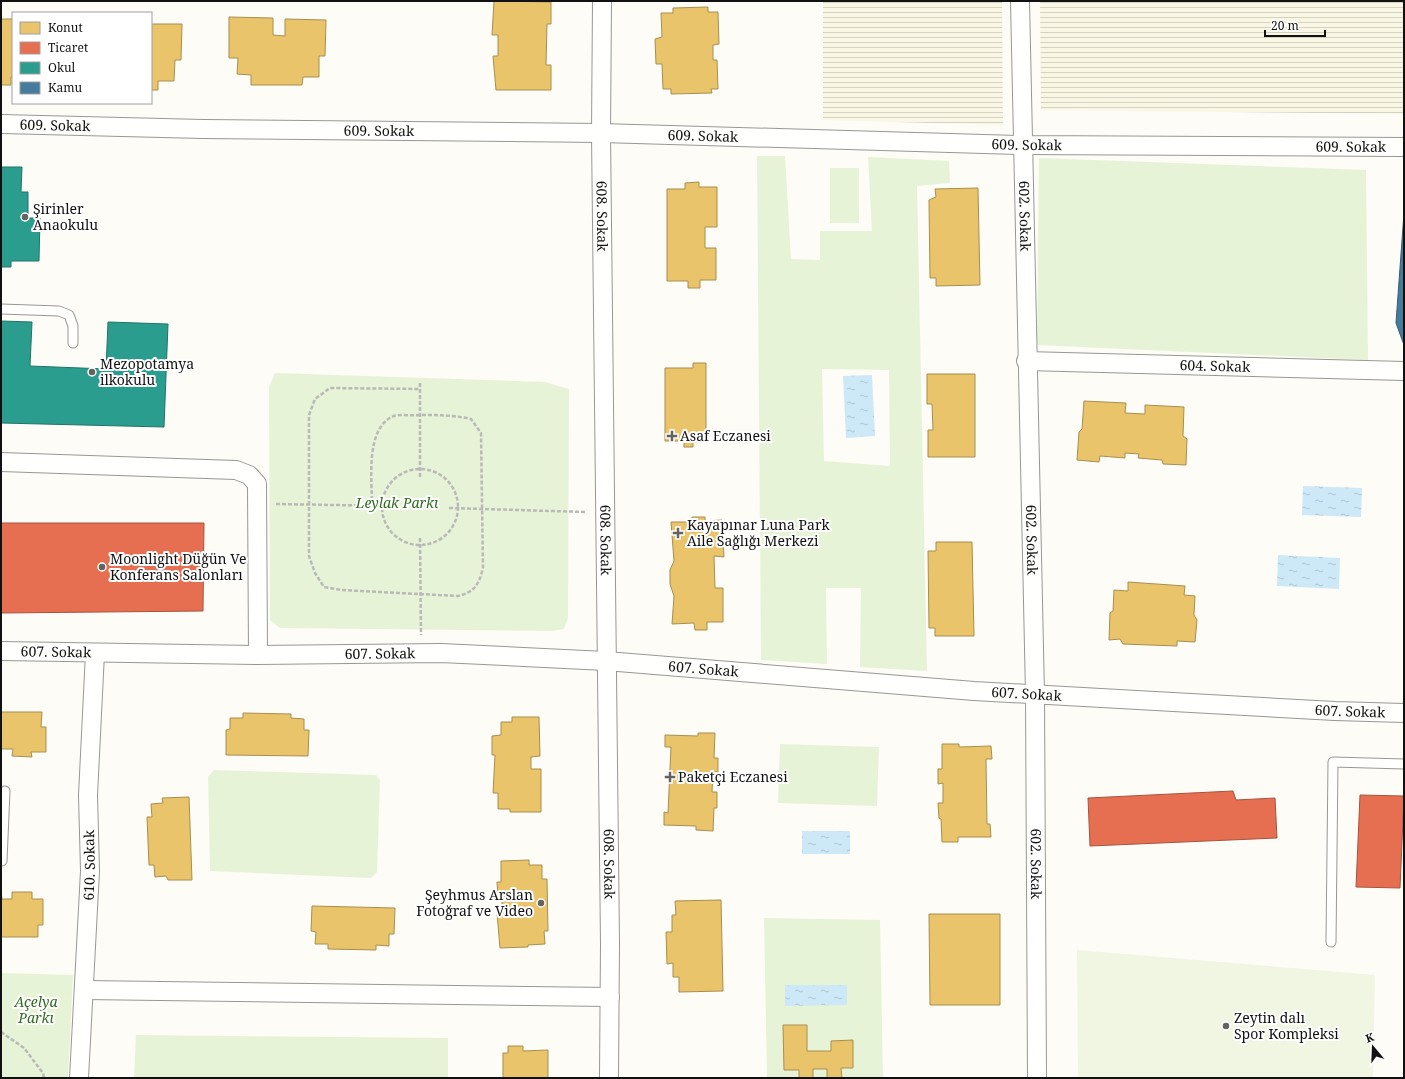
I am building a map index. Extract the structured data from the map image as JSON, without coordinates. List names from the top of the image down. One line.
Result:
{"streets":{"street":["609. Sokak","608. Sokak","602. Sokak","604. Sokak","607. Sokak","610. Sokak"]},"crossings":[["609. Sokak","608. Sokak"],["609. Sokak","602. Sokak"],["608. Sokak","607. Sokak"],["602. Sokak","604. Sokak"],["602. Sokak","607. Sokak"],["607. Sokak","610. Sokak"]],"parks":["Leylak Parkı","Açelya Parkı"],"places":{"other":["Şirinler Anaokulu","Mezopotamya ilkokulu","Moonlight Düğün Ve Konferans Salonları","Şeyhmus Arslan Fotoğraf ve Video","Zeytin dalı Spor Kompleksi"],"health":["Asaf Eczanesi","Kayapınar Luna Park Aile Sağlığı Merkezi","Paketçi Eczanesi"]},"legend":["Konut","Ticaret","Okul","Kamu"],"scale_bar":"20 m","north":"top"}
